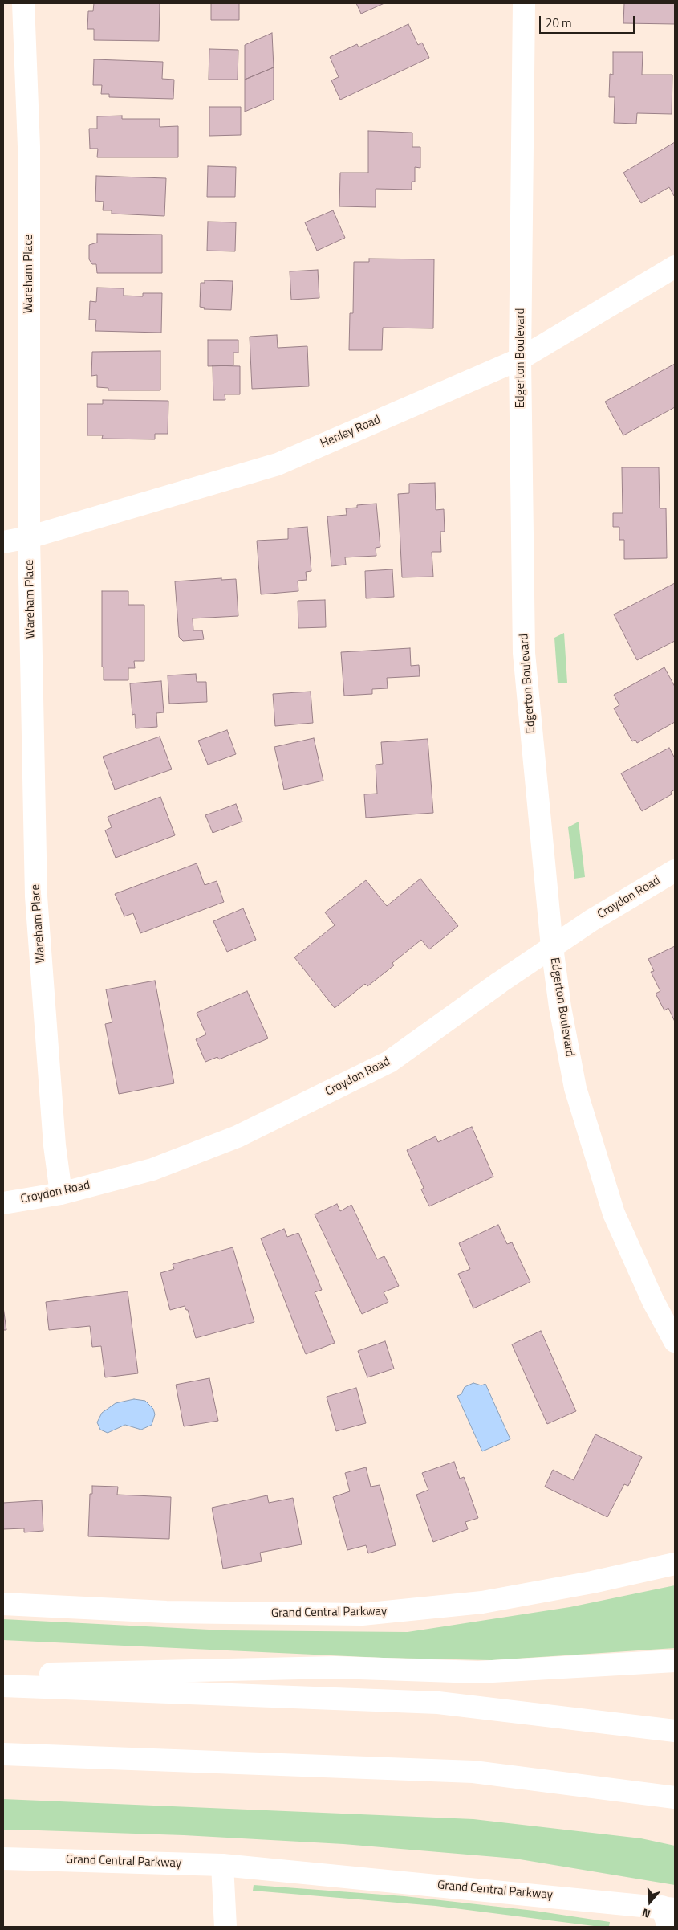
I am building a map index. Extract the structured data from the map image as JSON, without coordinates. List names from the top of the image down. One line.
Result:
{"streets":{"main road":["Wareham Place","Edgerton Boulevard","Henley Road","Croydon Road","Grand Central Parkway"]},"crossings":[["Wareham Place","Henley Road"],["Wareham Place","Croydon Road"],["Edgerton Boulevard","Henley Road"],["Edgerton Boulevard","Croydon Road"]],"scale_bar":"20 m","north":"bottom"}
